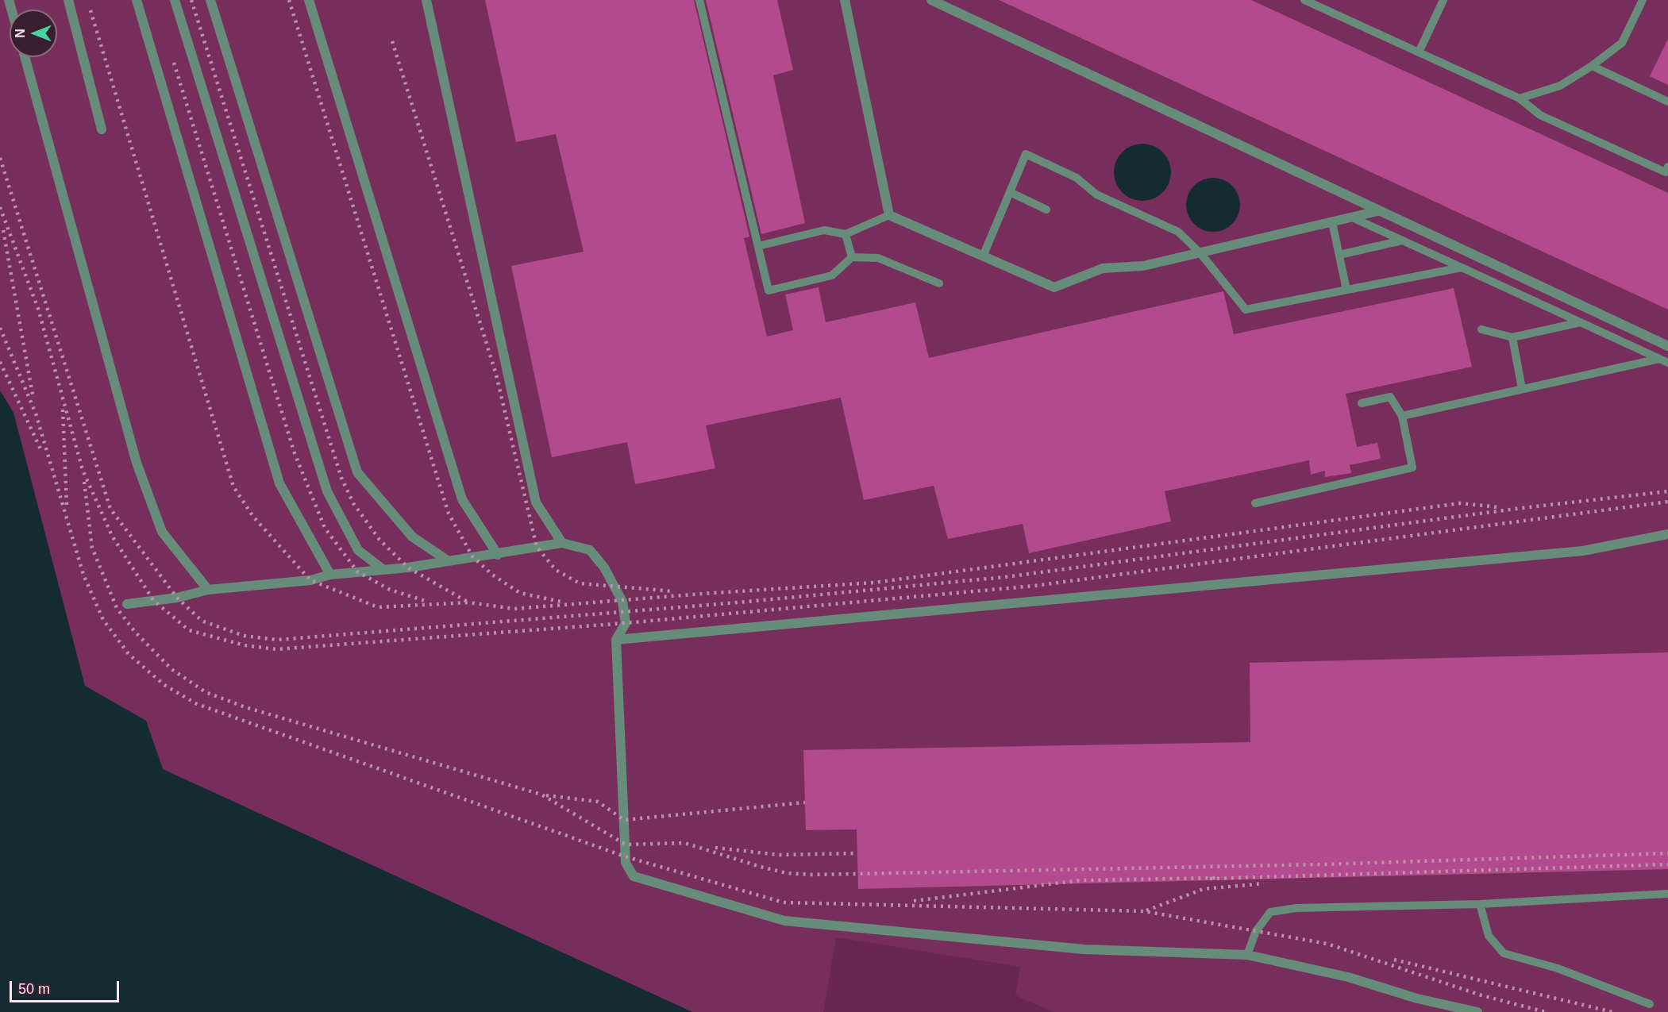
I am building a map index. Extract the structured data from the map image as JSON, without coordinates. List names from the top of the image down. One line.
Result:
{"scale_bar":"50 m","north":"left"}
